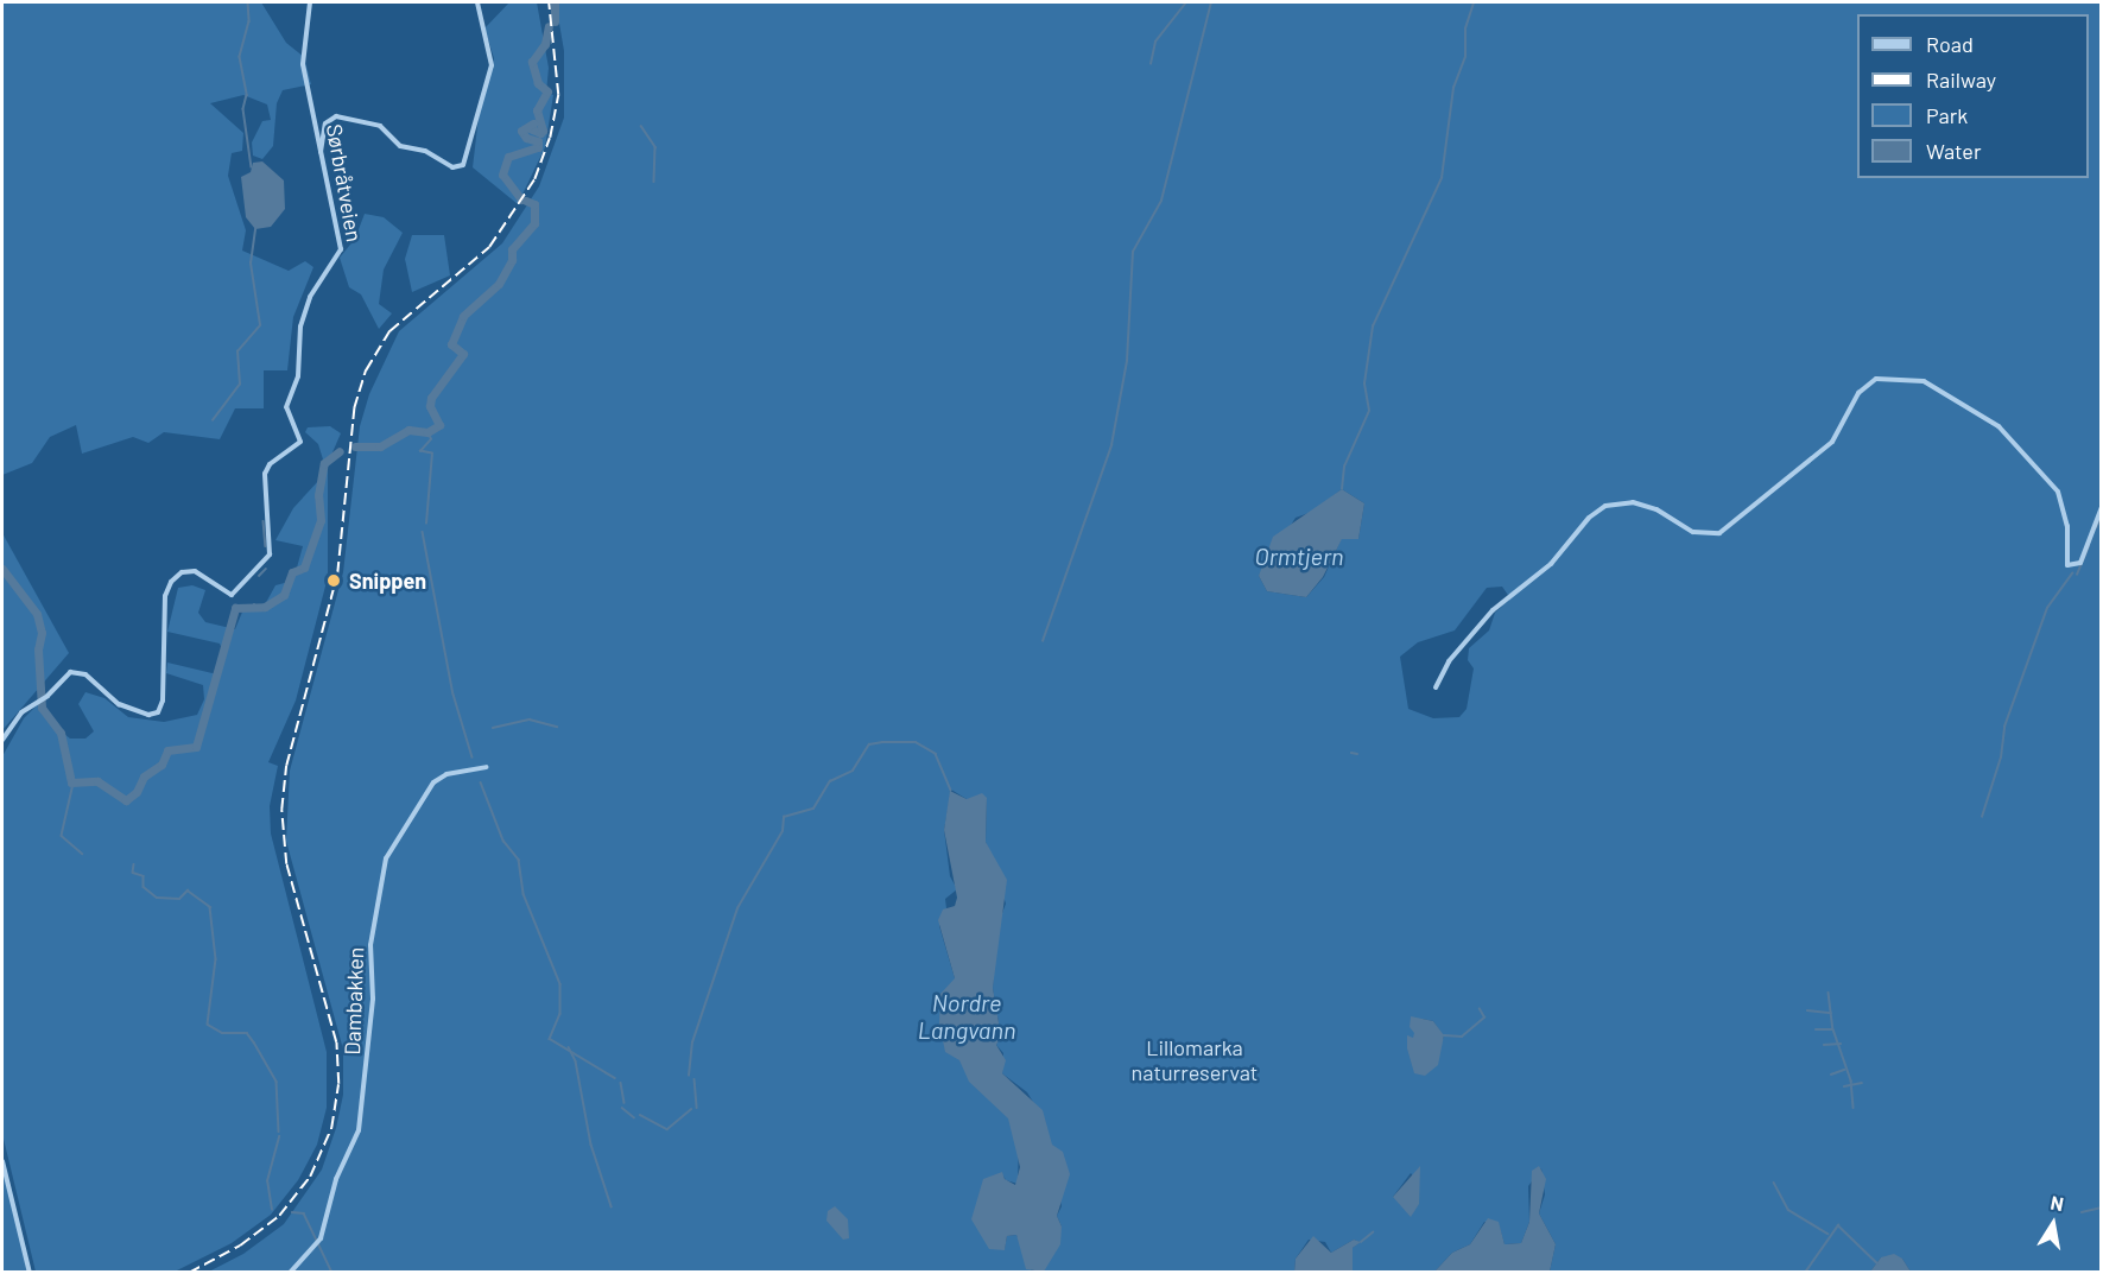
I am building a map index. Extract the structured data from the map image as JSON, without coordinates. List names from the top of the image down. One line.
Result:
{"streets":{"street":["Sørbråtveien","Dambakken"]},"water":["Ormtjern","Nordre Langvann"],"parks":["Lillomarka naturreservat"],"places":["Snippen"],"legend":["Road","Railway","Park","Water"],"north":"top"}
